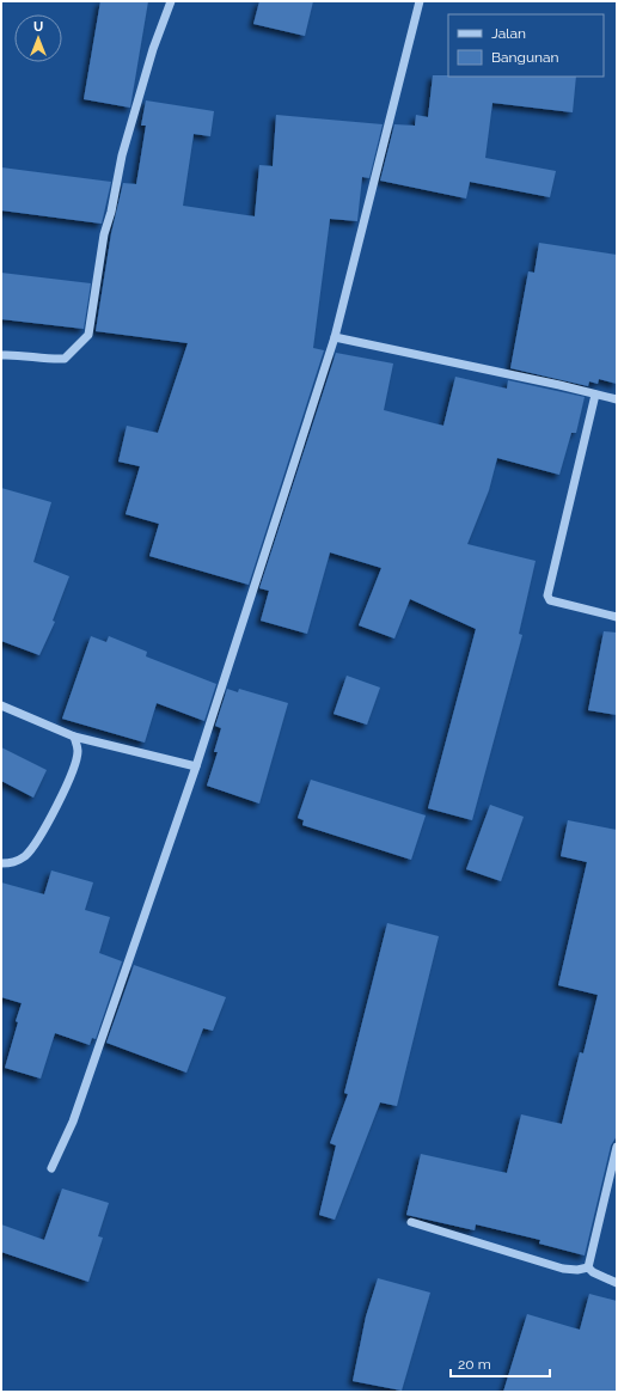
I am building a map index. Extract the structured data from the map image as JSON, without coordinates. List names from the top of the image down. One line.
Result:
{"legend":["Jalan","Bangunan"],"scale_bar":"20 m","north":"top"}
